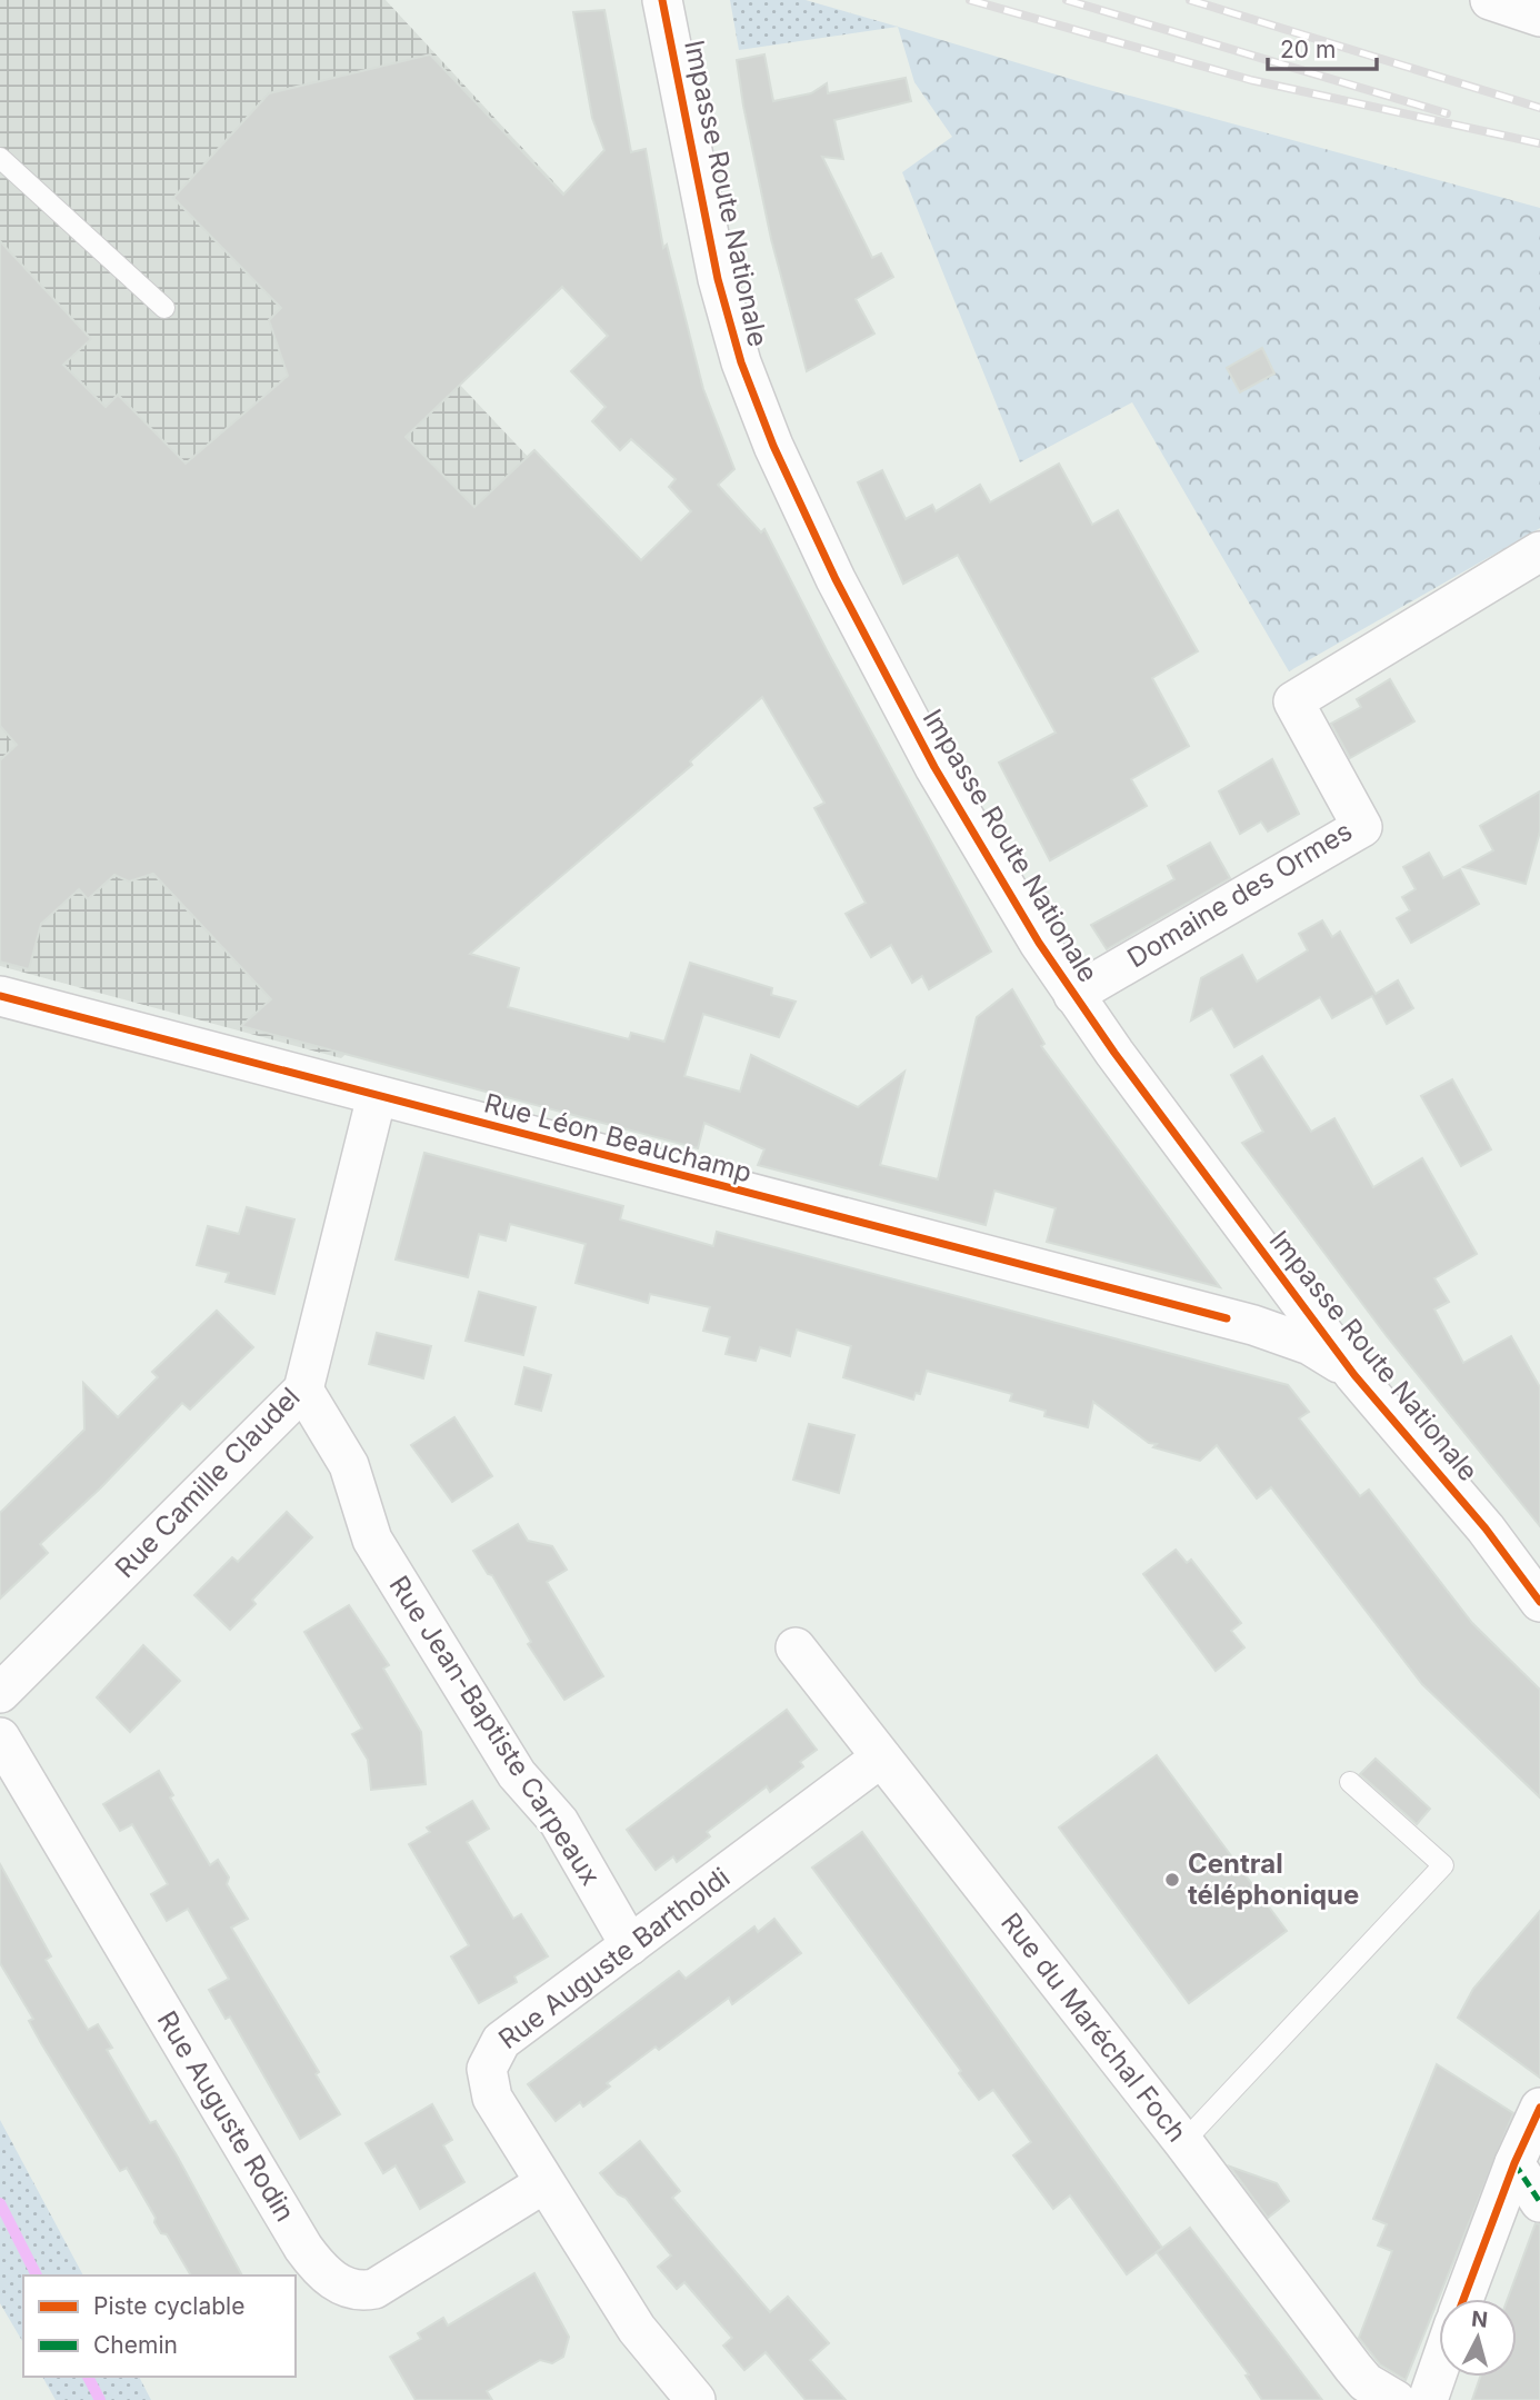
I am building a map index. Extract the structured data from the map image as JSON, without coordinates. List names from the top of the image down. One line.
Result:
{"streets":{"street":["Impasse Route Nationale","Domaine des Ormes","Rue Léon Beauchamp","Rue Camille Claudel","Rue Jean-Baptiste Carpeaux","Rue Auguste Bartholdi","Rue du Maréchal Foch","Rue Auguste Rodin"]},"crossings":[["Impasse Route Nationale","Domaine des Ormes"],["Impasse Route Nationale","Rue Léon Beauchamp"],["Rue Léon Beauchamp","Rue Camille Claudel"],["Rue Camille Claudel","Rue Jean-Baptiste Carpeaux"],["Rue Jean-Baptiste Carpeaux","Rue Auguste Bartholdi"],["Rue Auguste Bartholdi","Rue du Maréchal Foch"],["Rue Auguste Bartholdi","Rue Auguste Rodin"]],"places":["Central téléphonique"],"legend":["Piste cyclable","Chemin"],"scale_bar":"20 m","north":"top"}
